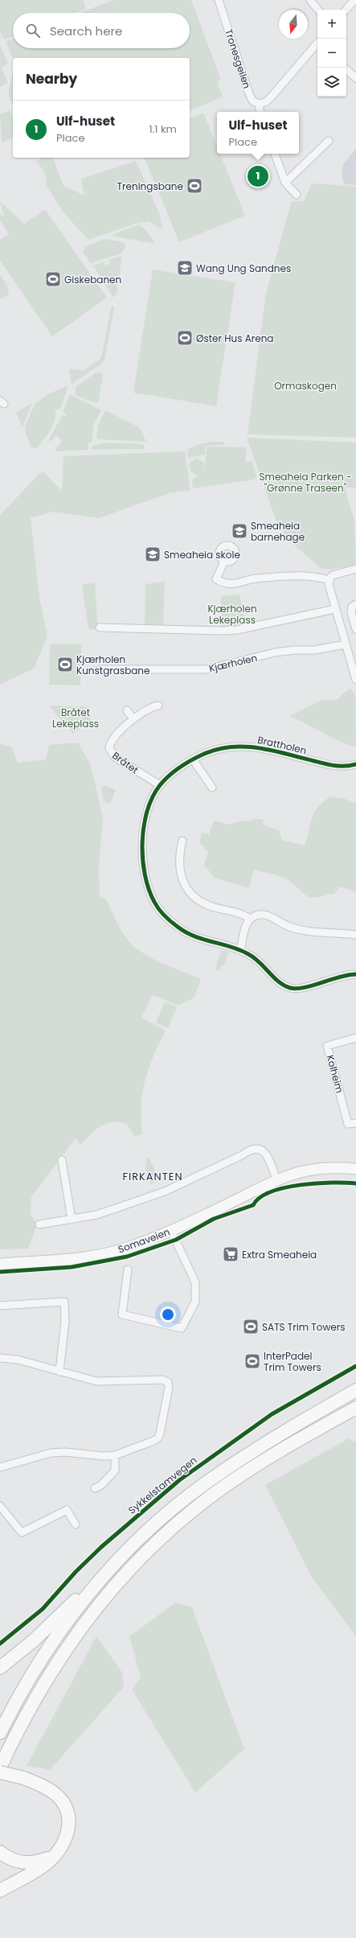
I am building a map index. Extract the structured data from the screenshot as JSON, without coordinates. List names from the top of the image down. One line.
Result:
{"streets":{"main road":["Somaveien"],"street":["Tronesgeilen","Kjærholen","Brattholen","Bråtet","Kolheim"],"cycle path":["Sykkelstamvegen"]},"crossings":[["Brattholen","Bråtet"]],"districts":["FIRKANTEN"],"parks":["Ormaskogen","Smeaheia Parken - \"Grønne Traseen\"","Kjærholen Lekeplass","Bråtet Lekeplass"],"places":{"sports":["Treningsbane","Giskebanen","Øster Hus Arena","Kjærholen Kunstgrasbane","SATS Trim Towers","InterPadel Trim Towers"],"school or university":["Wang Ung Sandnes","Smeaheia barnehage","Smeaheia skole"],"supermarket":["Extra Smeaheia"]},"north":"bottom","page":{"map_buttons":["+","−"],"search":"Search here","heading":"Nearby","list":[{"mark":"1","name":"Ulf-huset","note":"Place","value":"1.1 km"}],"popup":["Ulf-huset","Place"],"pins":"1"}}
